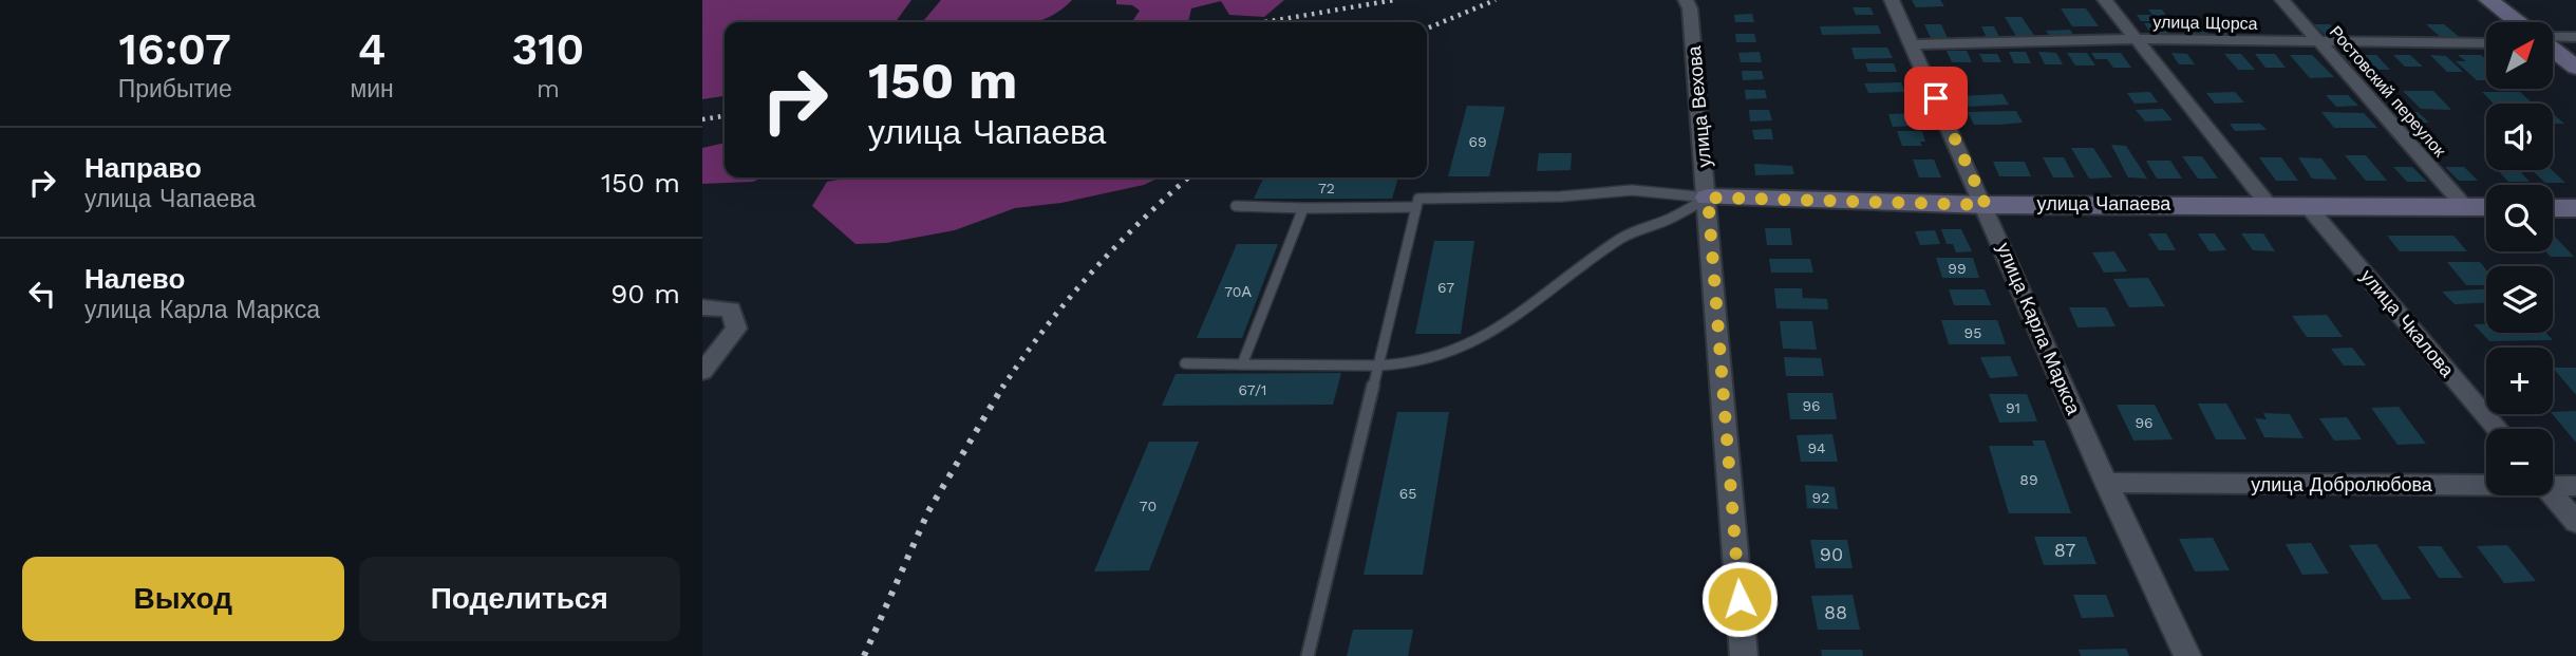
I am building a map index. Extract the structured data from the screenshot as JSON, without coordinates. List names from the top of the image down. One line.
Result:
{"streets":{"street":["улица Щорса","Ростовский переулок","улица Вехова","улица Чапаева","улица Чкалова","улица Карла Маркса","улица Добролюбова"]},"crossings":[["улица Щорса","Ростовский переулок"],["улица Щорса","улица Карла Маркса"],["Ростовский переулок","улица Чапаева"],["улица Вехова","улица Чапаева"],["улица Чапаева","улица Чкалова"],["улица Чапаева","улица Карла Маркса"],["улица Карла Маркса","улица Добролюбова"]],"house_numbers":["69","72","99","67","70А","95","67/1","96","91","96","94","89","65","92","70","87","90","88"],"north":"top right","page":{"eta":["16:07","Прибытие","4","мин","310","m"],"map_buttons":["+","−"],"turn":["150 m","улица Чапаева"],"list":[{"name":"Направо","note":"улица Чапаева","value":"150 m"},{"name":"Налево","note":"улица Карла Маркса","value":"90 m"}],"buttons":["Выход","Поделиться"]}}
